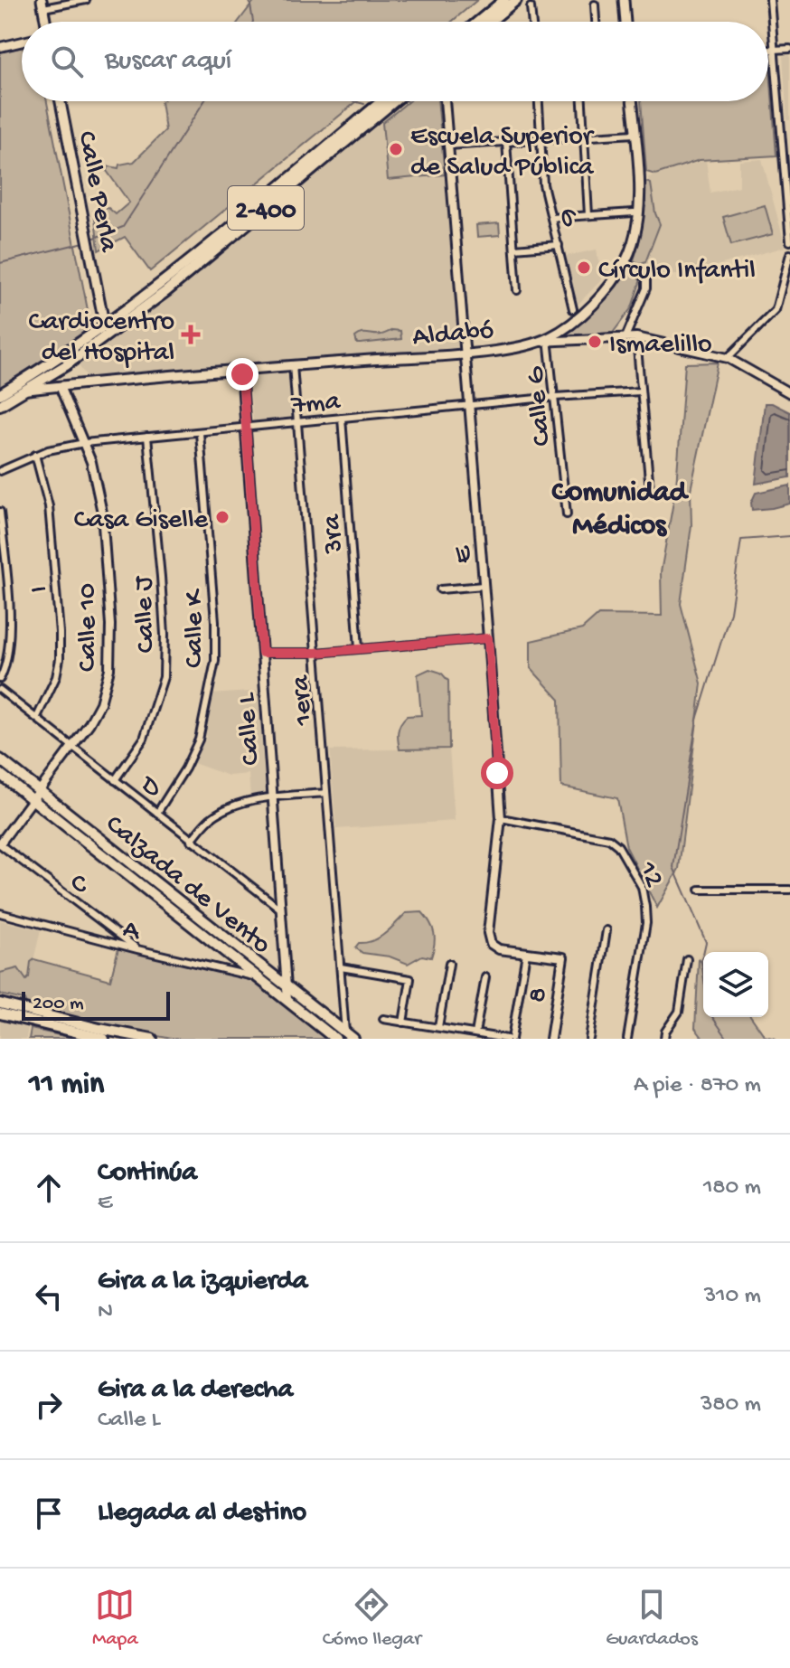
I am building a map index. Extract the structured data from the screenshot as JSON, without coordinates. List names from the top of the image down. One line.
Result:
{"streets":{"main road":["Calle Perla","2-400","Aldabó","Calzada de Vento"],"street":["G","7ma","Calle G","3ra","E","I","Calle J","Calle 10","Calle K","1era","Calle L","D","12","C","A","8"]},"crossings":[["Calle Perla","2-400"],["2-400","Aldabó"],["Aldabó","Calle G"],["Aldabó","E"],["Aldabó","Calle 10"],["Aldabó","1era"],["Aldabó","Calle L"],["7ma","Calle G"],["7ma","3ra"],["7ma","E"],["7ma","I"],["7ma","Calle J"],["7ma","Calle 10"],["7ma","Calle K"],["7ma","1era"],["7ma","Calle L"],["E","12"],["E","8"],["I","D"],["Calle J","D"],["Calle 10","D"],["Calle 10","C"],["Calle 10","Calzada de Vento"],["Calle K","D"],["1era","Calzada de Vento"],["Calle L","D"],["Calle L","Calzada de Vento"],["C","A"],["Calzada de Vento","A"]],"districts":["Comunidad Médicos"],"places":{"other":["Escuela Superior de Salud Pública","Círculo Infantil","Ismaelillo","Casa Giselle"],"health":["Cardiocentro del Hospital"]},"scale_bar":"200 m","page":{"search":"Buscar aquí","scale":"200 m","heading":["11 min","A pie · 870 m"],"list":[["Continúa","E","180 m"],["Gira a la izquierda","N","310 m"],["Gira a la derecha","Calle L","380 m"],"Llegada al destino"],"nav":["Mapa","Cómo llegar","Guardados"]}}
